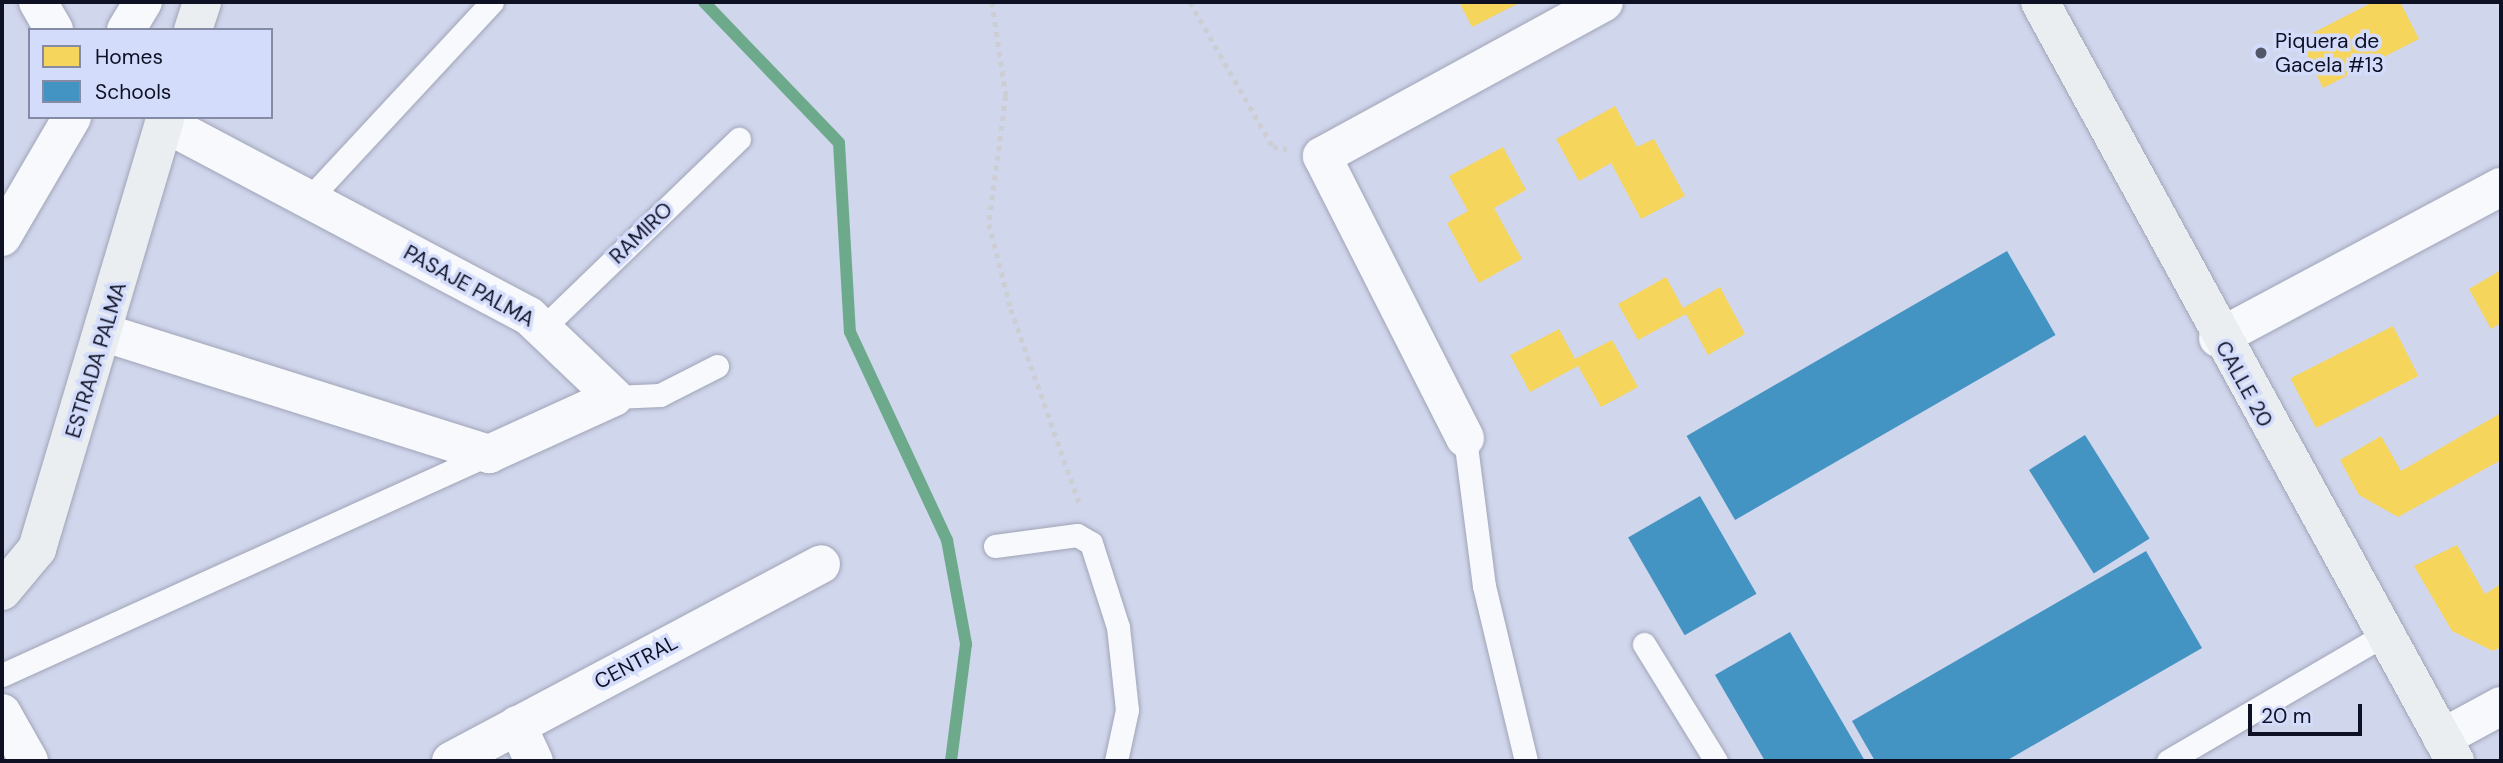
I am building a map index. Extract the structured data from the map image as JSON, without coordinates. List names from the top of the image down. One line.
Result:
{"streets":{"street":["PASAJE PALMA","ESTRADA PALMA","CALLE 20","CENTRAL"],"lane":["RAMIRO"]},"crossings":[["RAMIRO","PASAJE PALMA"],["PASAJE PALMA","ESTRADA PALMA"]],"places":["Piquera de Gacela #13"],"legend":["Homes","Schools"],"scale_bar":"20 m"}
